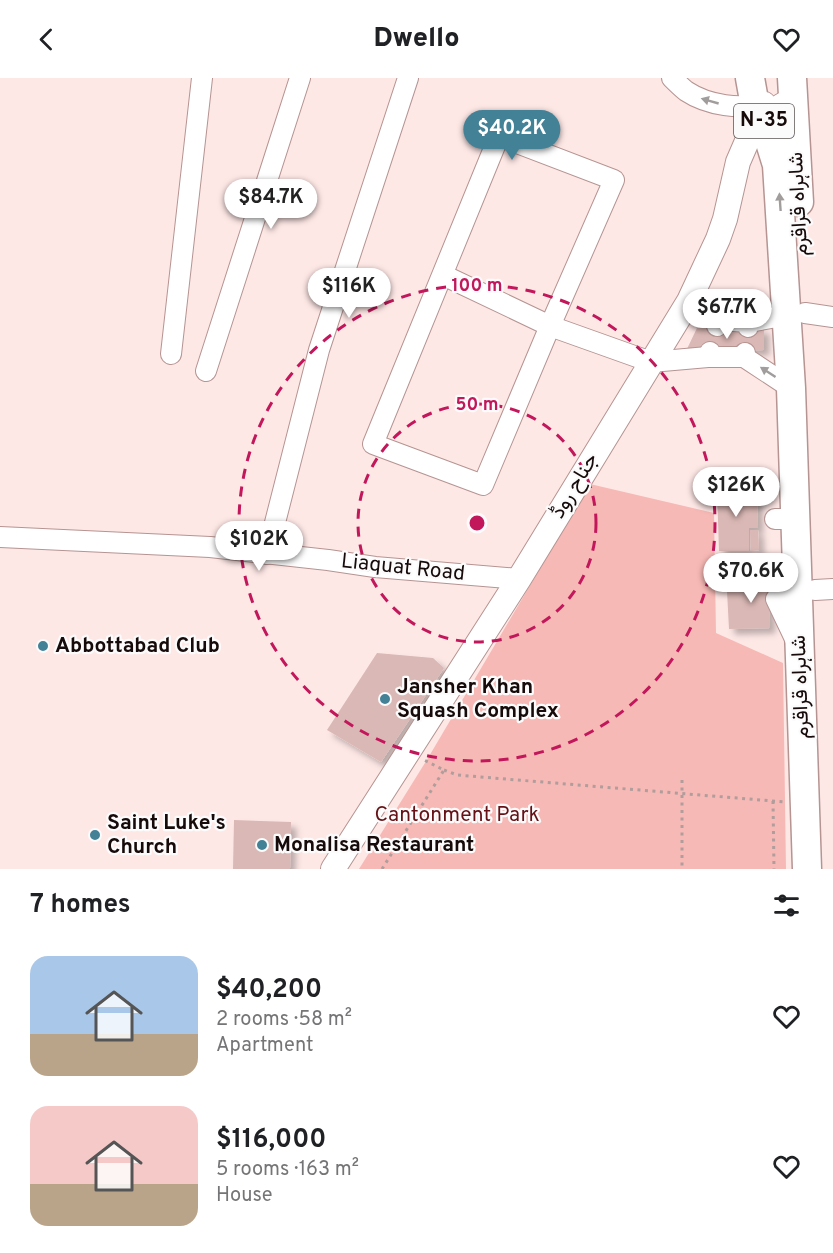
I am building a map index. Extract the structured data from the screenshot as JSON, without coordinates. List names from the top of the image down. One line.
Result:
{"streets":{"highway":["N-35","شاہراہ قراقرم"],"main road":["جناح روڈ"],"street":["Liaquat Road"]},"crossings":[["شاہراہ قراقرم","جناح روڈ"],["جناح روڈ","Liaquat Road"]],"parks":["Cantonment Park"],"places":["Abbottabad Club","Jansher Khan Squash Complex","Saint Luke's Church","Monalisa Restaurant"],"page":{"header":"Dwello","price":["$40.2K","$84.7K","$116K","$67.7K","$126K","$102K","$70.6K"],"heading":"7 homes","list":[{"name":"$40,200","note":"2 rooms · 58 m² · Apartment"},{"name":"$116,000","note":"5 rooms · 163 m² · House"}]},"rings":["100 m","50 m"]}
